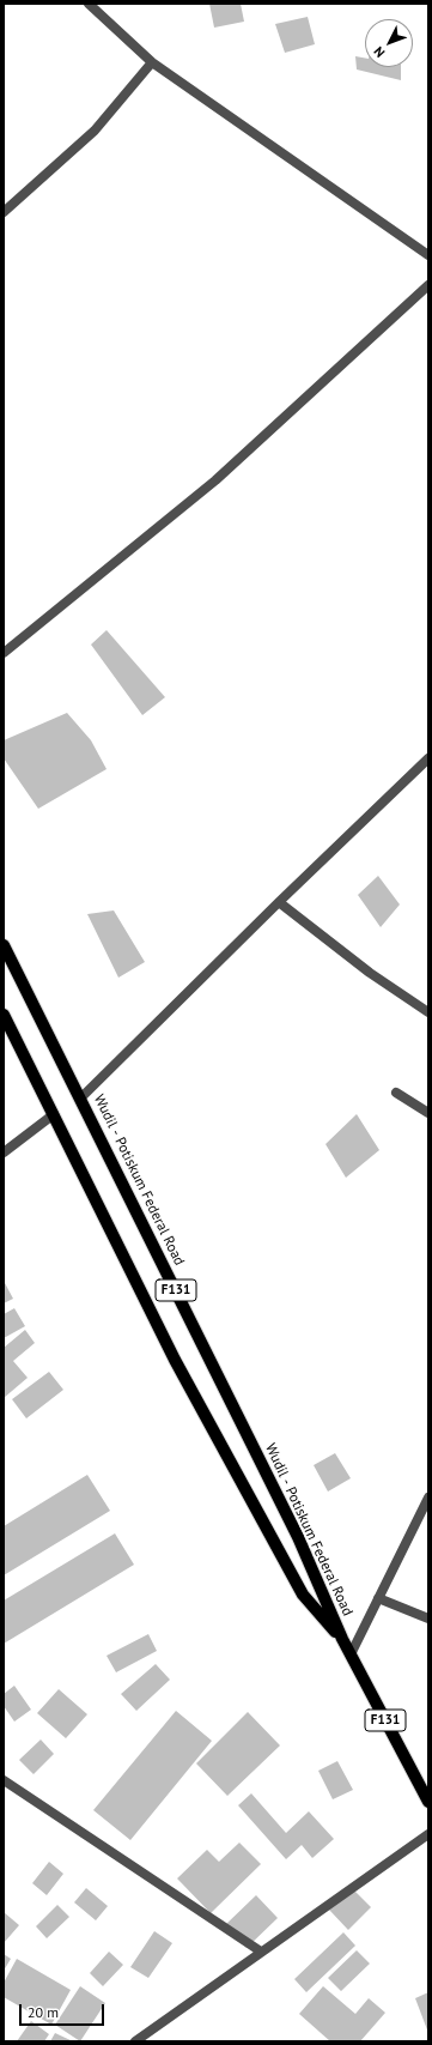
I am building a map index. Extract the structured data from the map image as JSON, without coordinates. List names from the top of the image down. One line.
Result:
{"streets":{"main road":["Wudil - Potiskum Federal Road","F131"]},"scale_bar":"20 m","north":"bottom left"}
